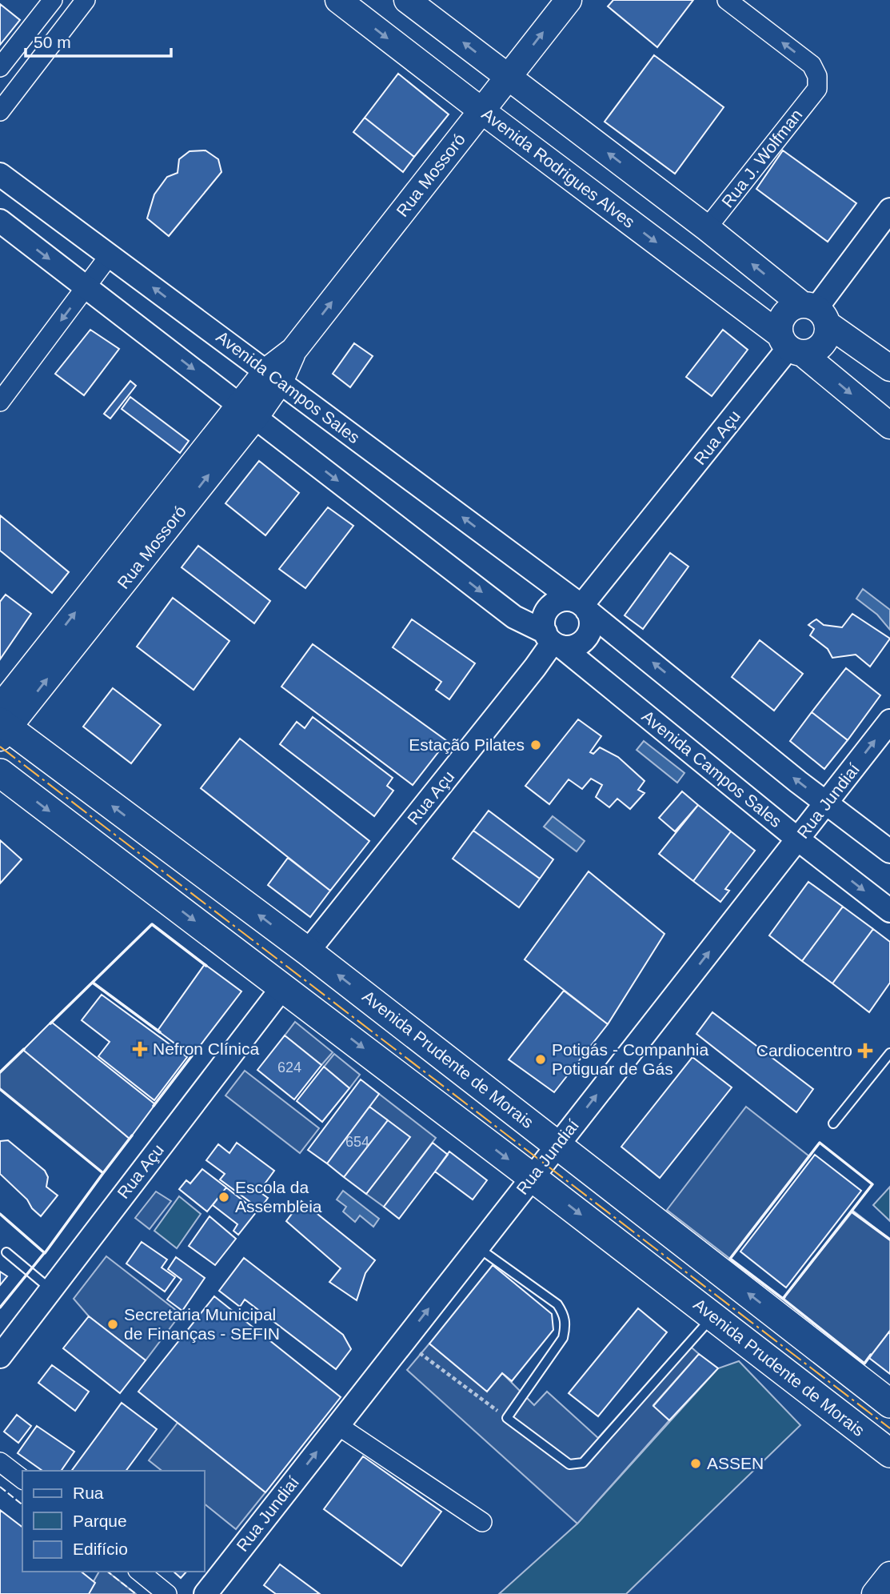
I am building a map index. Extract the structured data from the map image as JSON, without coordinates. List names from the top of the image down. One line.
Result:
{"streets":{"main road":["Avenida Rodrigues Alves","Rua Mossoró","Avenida Prudente de Morais"],"street":["Rua J. Wolfman","Avenida Campos Sales","Rua Açu","Rua Jundiaí"]},"crossings":[["Avenida Rodrigues Alves","Rua Mossoró"],["Avenida Rodrigues Alves","Rua Açu"],["Rua Mossoró","Avenida Campos Sales"],["Rua Mossoró","Avenida Prudente de Morais"],["Avenida Campos Sales","Rua Açu"],["Avenida Campos Sales","Rua Jundiaí"],["Rua Açu","Avenida Prudente de Morais"],["Rua Jundiaí","Avenida Prudente de Morais"]],"one_way":["Rua Mossoró","Rua Jundiaí"],"places":{"other":["Estação Pilates","Potigás - Companhia Potiguar de Gás","Escola da Assembleia","Secretaria Municipal de Finanças - SEFIN","ASSEN"],"health":["Nefron Clínica","Cardiocentro"]},"house_numbers":["624","654"],"legend":["Rua","Parque","Edifício"],"scale_bar":"50 m"}
